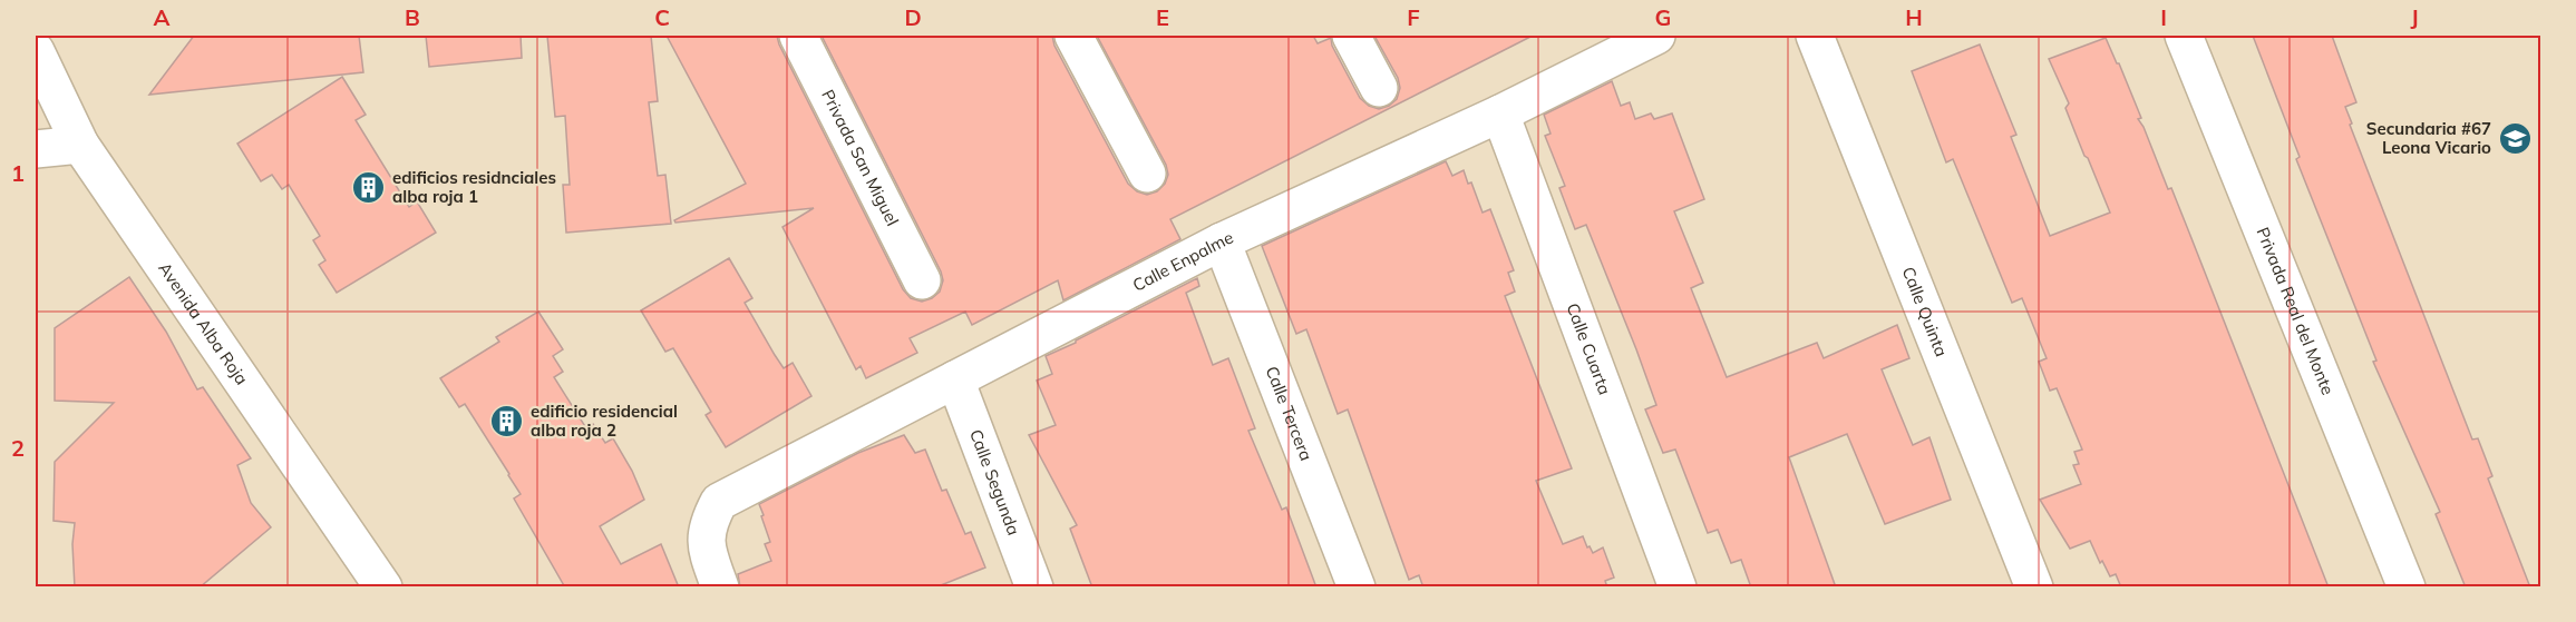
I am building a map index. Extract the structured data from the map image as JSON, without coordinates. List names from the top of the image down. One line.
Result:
{"streets":{"street":["Privada San Miguel","Calle Enpalme","Calle Quinta","Privada Real del Monte","Avenida Alba Roja","Calle Cuarta","Calle Tercera","Calle Segunda"]},"crossings":[["Calle Enpalme","Calle Cuarta"],["Calle Enpalme","Calle Tercera"],["Calle Enpalme","Calle Segunda"]],"places":{"school or university":["Secundaria #67 Leona Vicario"],"building":["edificios residnciales alba roja 1","edificio residencial alba roja 2"]},"grid":{"columns":["A","B","C","D","E","F","G","H","I","J"],"rows":["1","2"]}}
